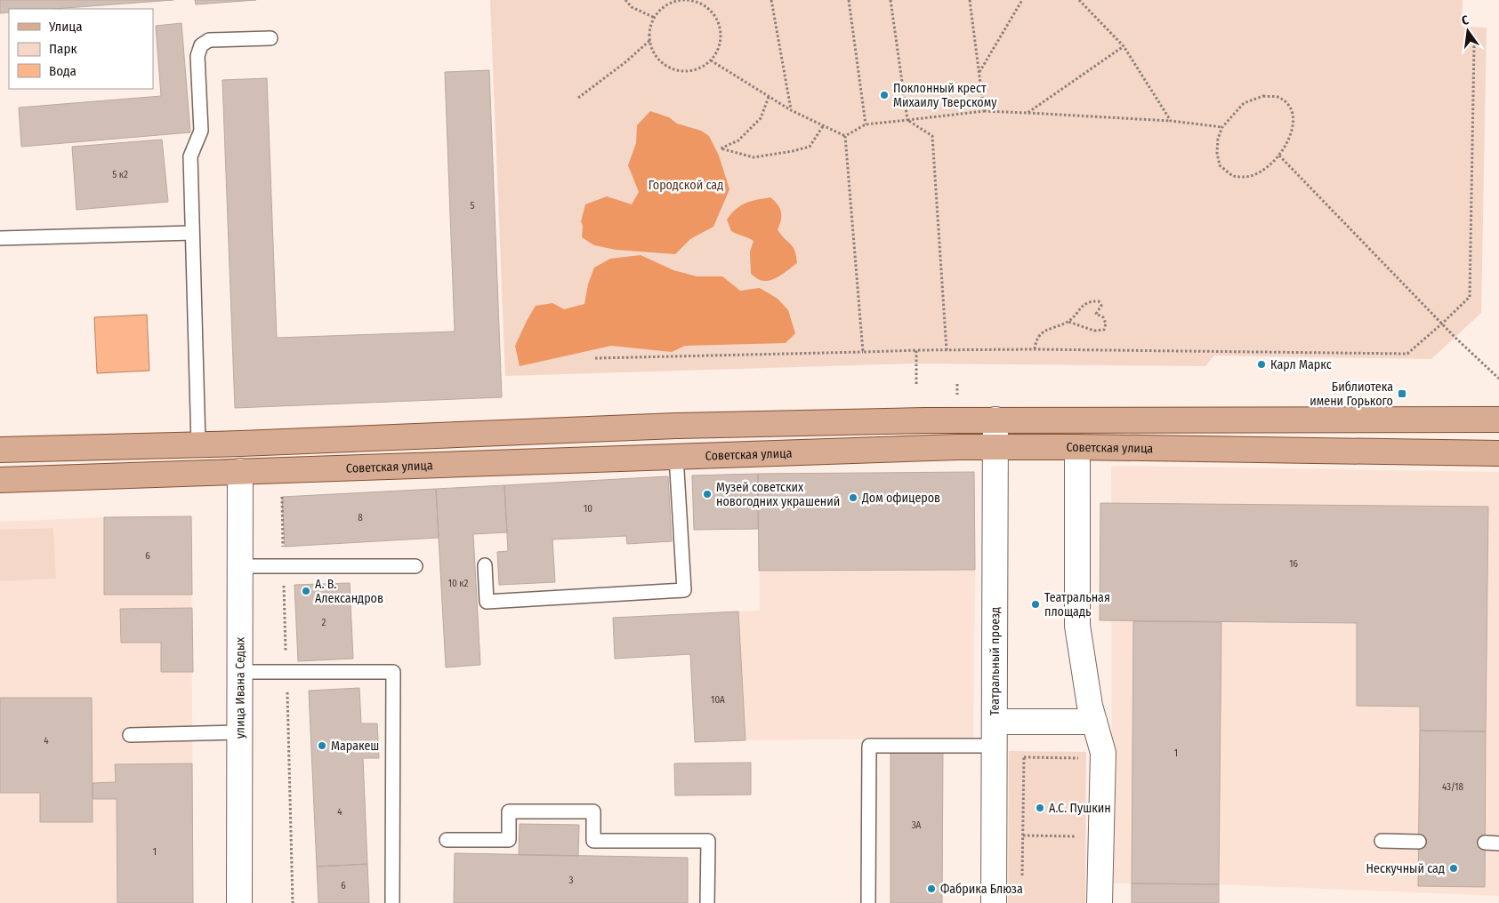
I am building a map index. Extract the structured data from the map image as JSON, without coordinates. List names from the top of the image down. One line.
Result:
{"streets":{"main road":["Советская улица"],"street":["Театральный проезд","улица Ивана Седых"]},"crossings":[["Советская улица","Театральный проезд"],["Советская улица","улица Ивана Седых"]],"parks":["Городской сад"],"places":{"other":["Поклонный крест Михаилу Тверскому","Карл Маркс","Музей советских новогодних украшений","Дом офицеров","А. В. Александров","Театральная площадь","Маракеш","А.С. Пушкин","Нескучный сад","Фабрика Блюза"],"transit":["Библиотека имени Горького"]},"house_numbers":["5 к2","5","10","8","6","16","10 к2","2","10А","4","1","43/18","4","3А","1","3","6"],"legend":["Улица","Парк","Вода"],"north":"top"}
